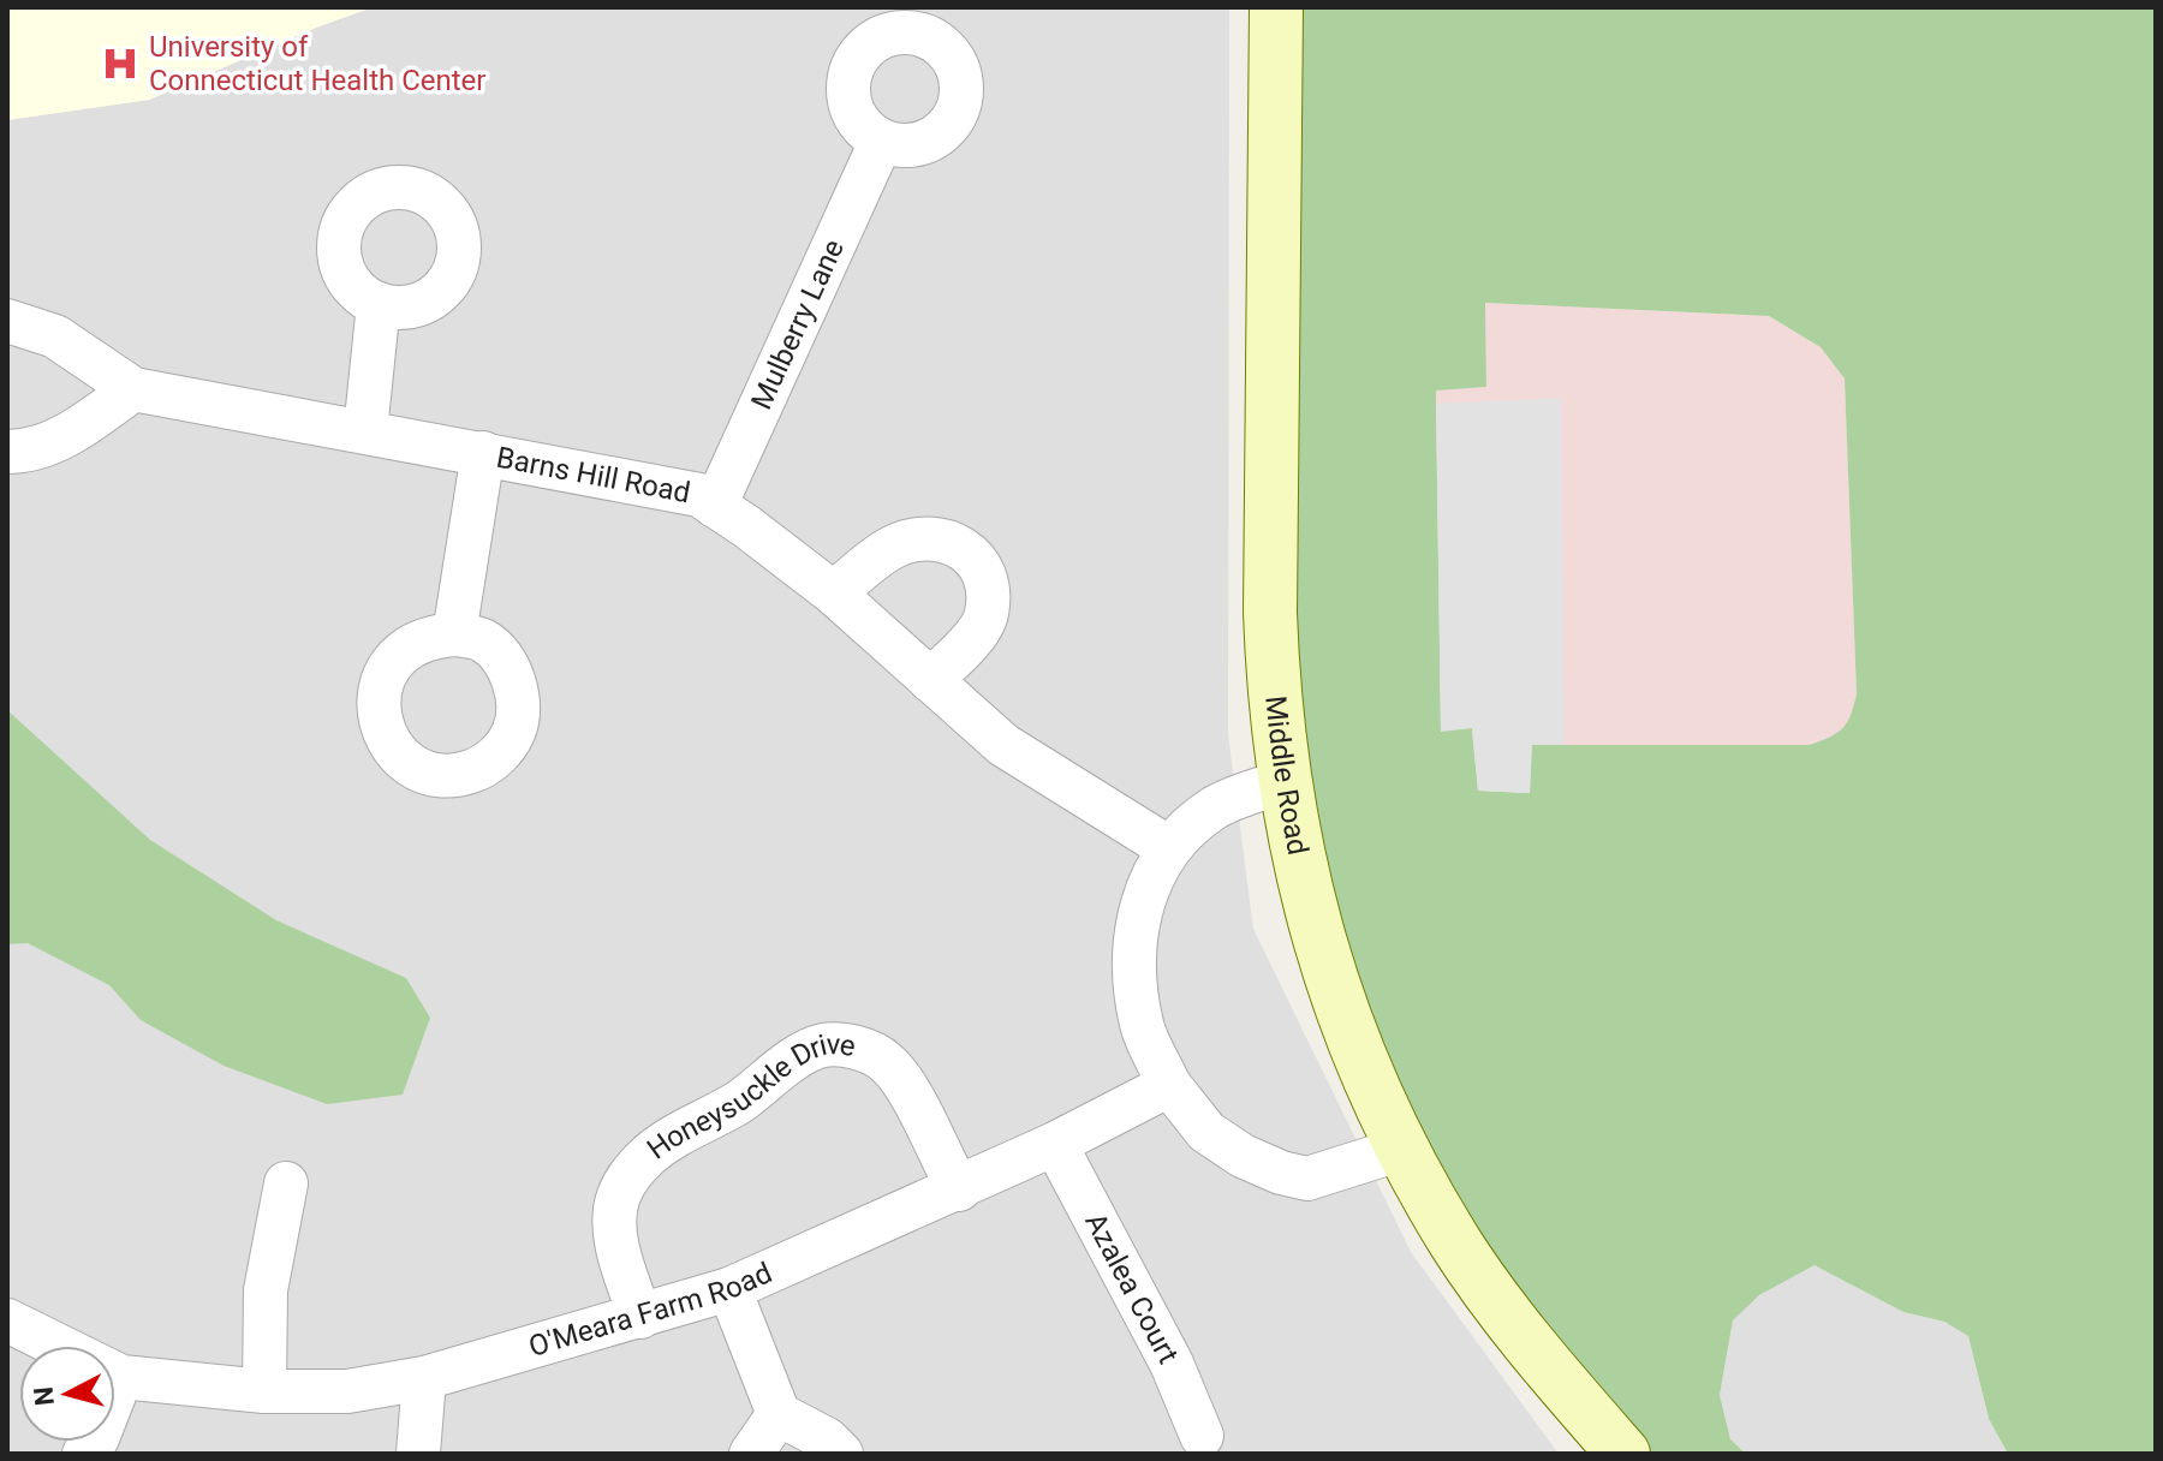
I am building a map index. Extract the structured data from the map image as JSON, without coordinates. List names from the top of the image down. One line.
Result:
{"streets":{"street":["Mulberry Lane","Barns Hill Road","Middle Road","Honeysuckle Drive","Azalea Court","O'Meara Farm Road"]},"crossings":[["Mulberry Lane","Barns Hill Road"],["Honeysuckle Drive","O'Meara Farm Road"],["Azalea Court","O'Meara Farm Road"]],"places":{"hospital":["University of Connecticut Health Center"]},"north":"left"}
